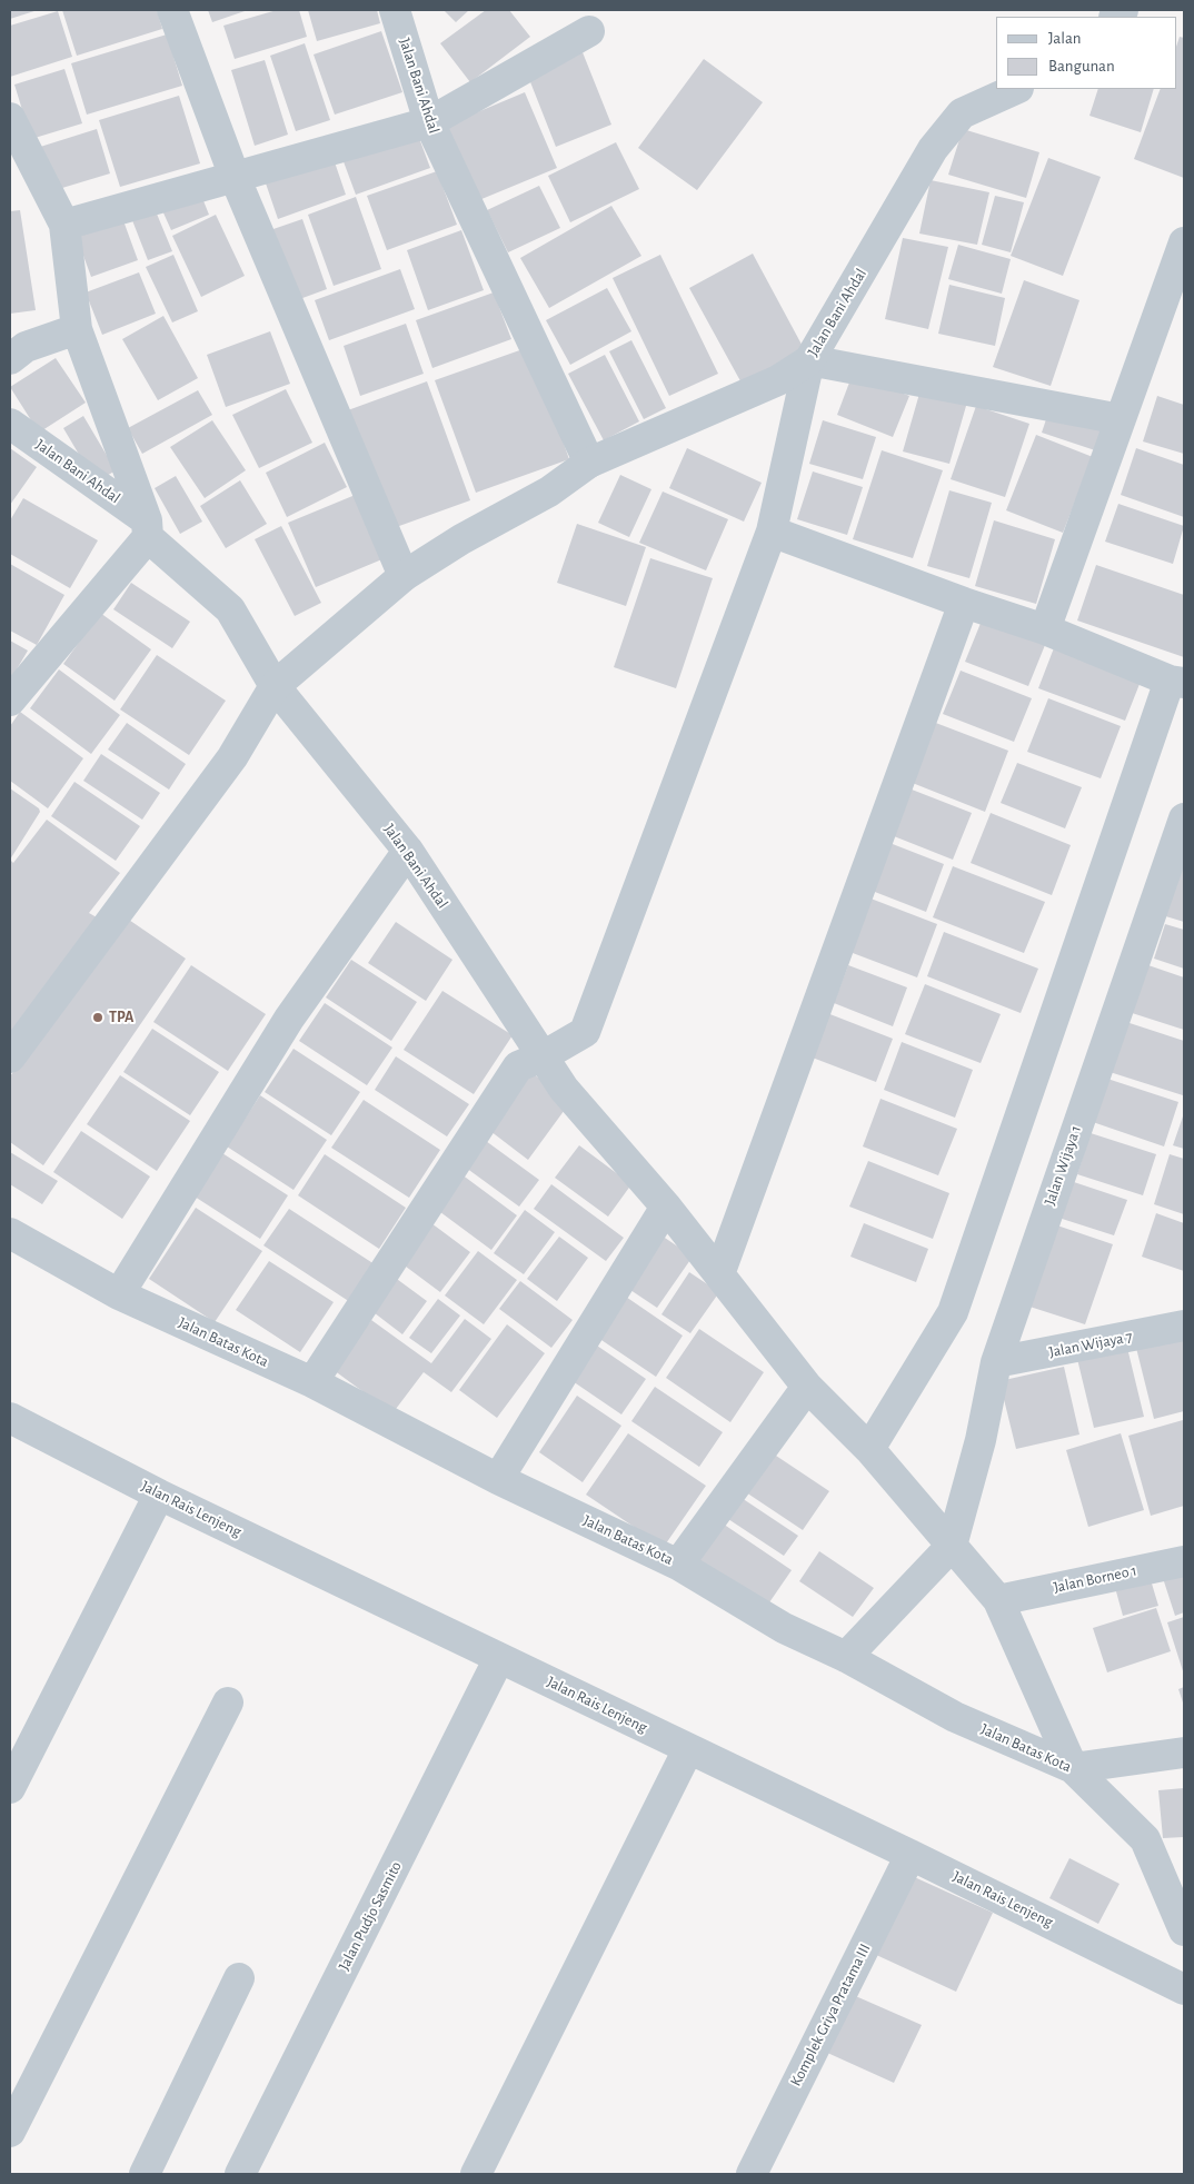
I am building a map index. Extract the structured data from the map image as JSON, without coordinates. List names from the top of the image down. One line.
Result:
{"streets":{"street":["Jalan Bani Ahdal","Jalan Wijaya 1","Jalan Batas Kota","Jalan Wijaya 7","Jalan Rais Lenjeng","Jalan Borneo 1","Jalan Pudjo Sasmito","Komplek Griya Pratama III"]},"crossings":[["Jalan Bani Ahdal","Jalan Wijaya 1"],["Jalan Bani Ahdal","Jalan Batas Kota"],["Jalan Bani Ahdal","Jalan Borneo 1"],["Jalan Wijaya 1","Jalan Wijaya 7"],["Jalan Rais Lenjeng","Jalan Pudjo Sasmito"],["Jalan Rais Lenjeng","Komplek Griya Pratama III"]],"places":["TPA"],"legend":["Jalan","Bangunan"]}
